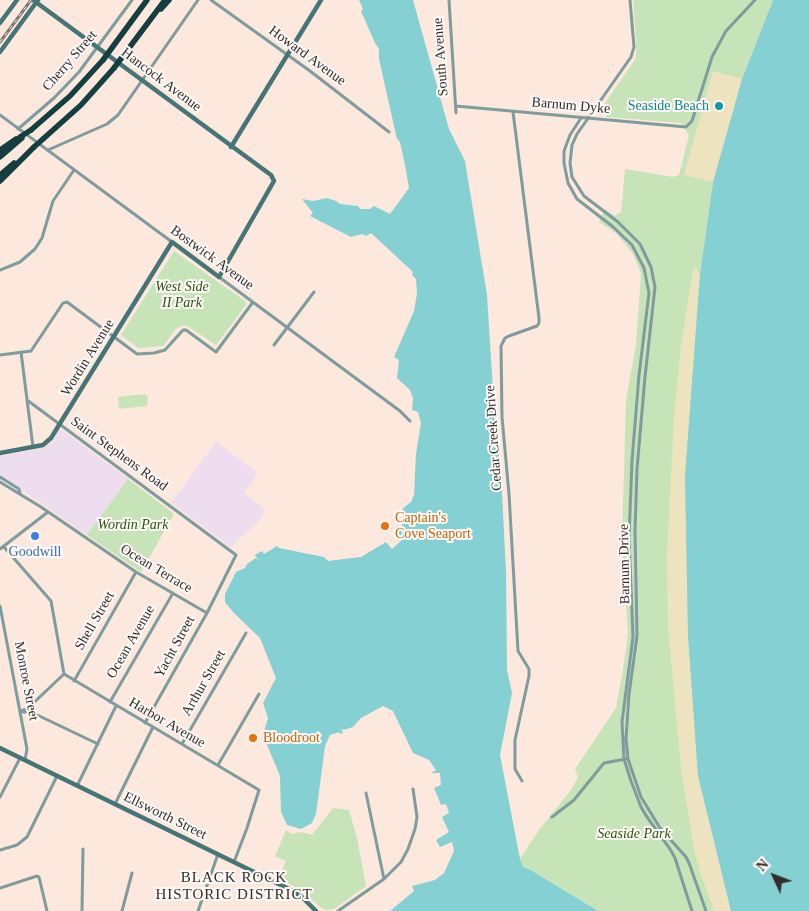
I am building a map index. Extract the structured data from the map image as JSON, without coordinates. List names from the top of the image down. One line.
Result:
{"streets":{"street":["Howard Avenue","South Avenue","Cherry Street","Hancock Avenue","Barnum Dyke","Bostwick Avenue","Wordin Avenue","Cedar Creek Drive","Saint Stephens Road","Barnum Drive","Ocean Terrace","Shell Street","Ocean Avenue","Yacht Street","Monroe Street","Arthur Street","Harbor Avenue","Ellsworth Street"]},"crossings":[["South Avenue","Barnum Dyke"],["Cherry Street","Hancock Avenue"],["Cherry Street","Bostwick Avenue"],["Hancock Avenue","Bostwick Avenue"],["Barnum Dyke","Cedar Creek Drive"],["Barnum Dyke","Barnum Drive"],["Bostwick Avenue","Wordin Avenue"],["Wordin Avenue","Saint Stephens Road"],["Saint Stephens Road","Yacht Street"],["Ocean Terrace","Shell Street"],["Ocean Terrace","Ocean Avenue"],["Ocean Terrace","Yacht Street"],["Shell Street","Harbor Avenue"],["Ocean Avenue","Harbor Avenue"],["Yacht Street","Harbor Avenue"],["Monroe Street","Ellsworth Street"],["Arthur Street","Harbor Avenue"],["Harbor Avenue","Ellsworth Street"]],"districts":["BLACK ROCK HISTORIC DISTRICT"],"parks":["West Side II Park","Wordin Park","Seaside Park"],"places":["Seaside Beach","Captain's Cove Seaport","Goodwill","Bloodroot"],"north":"top left"}
